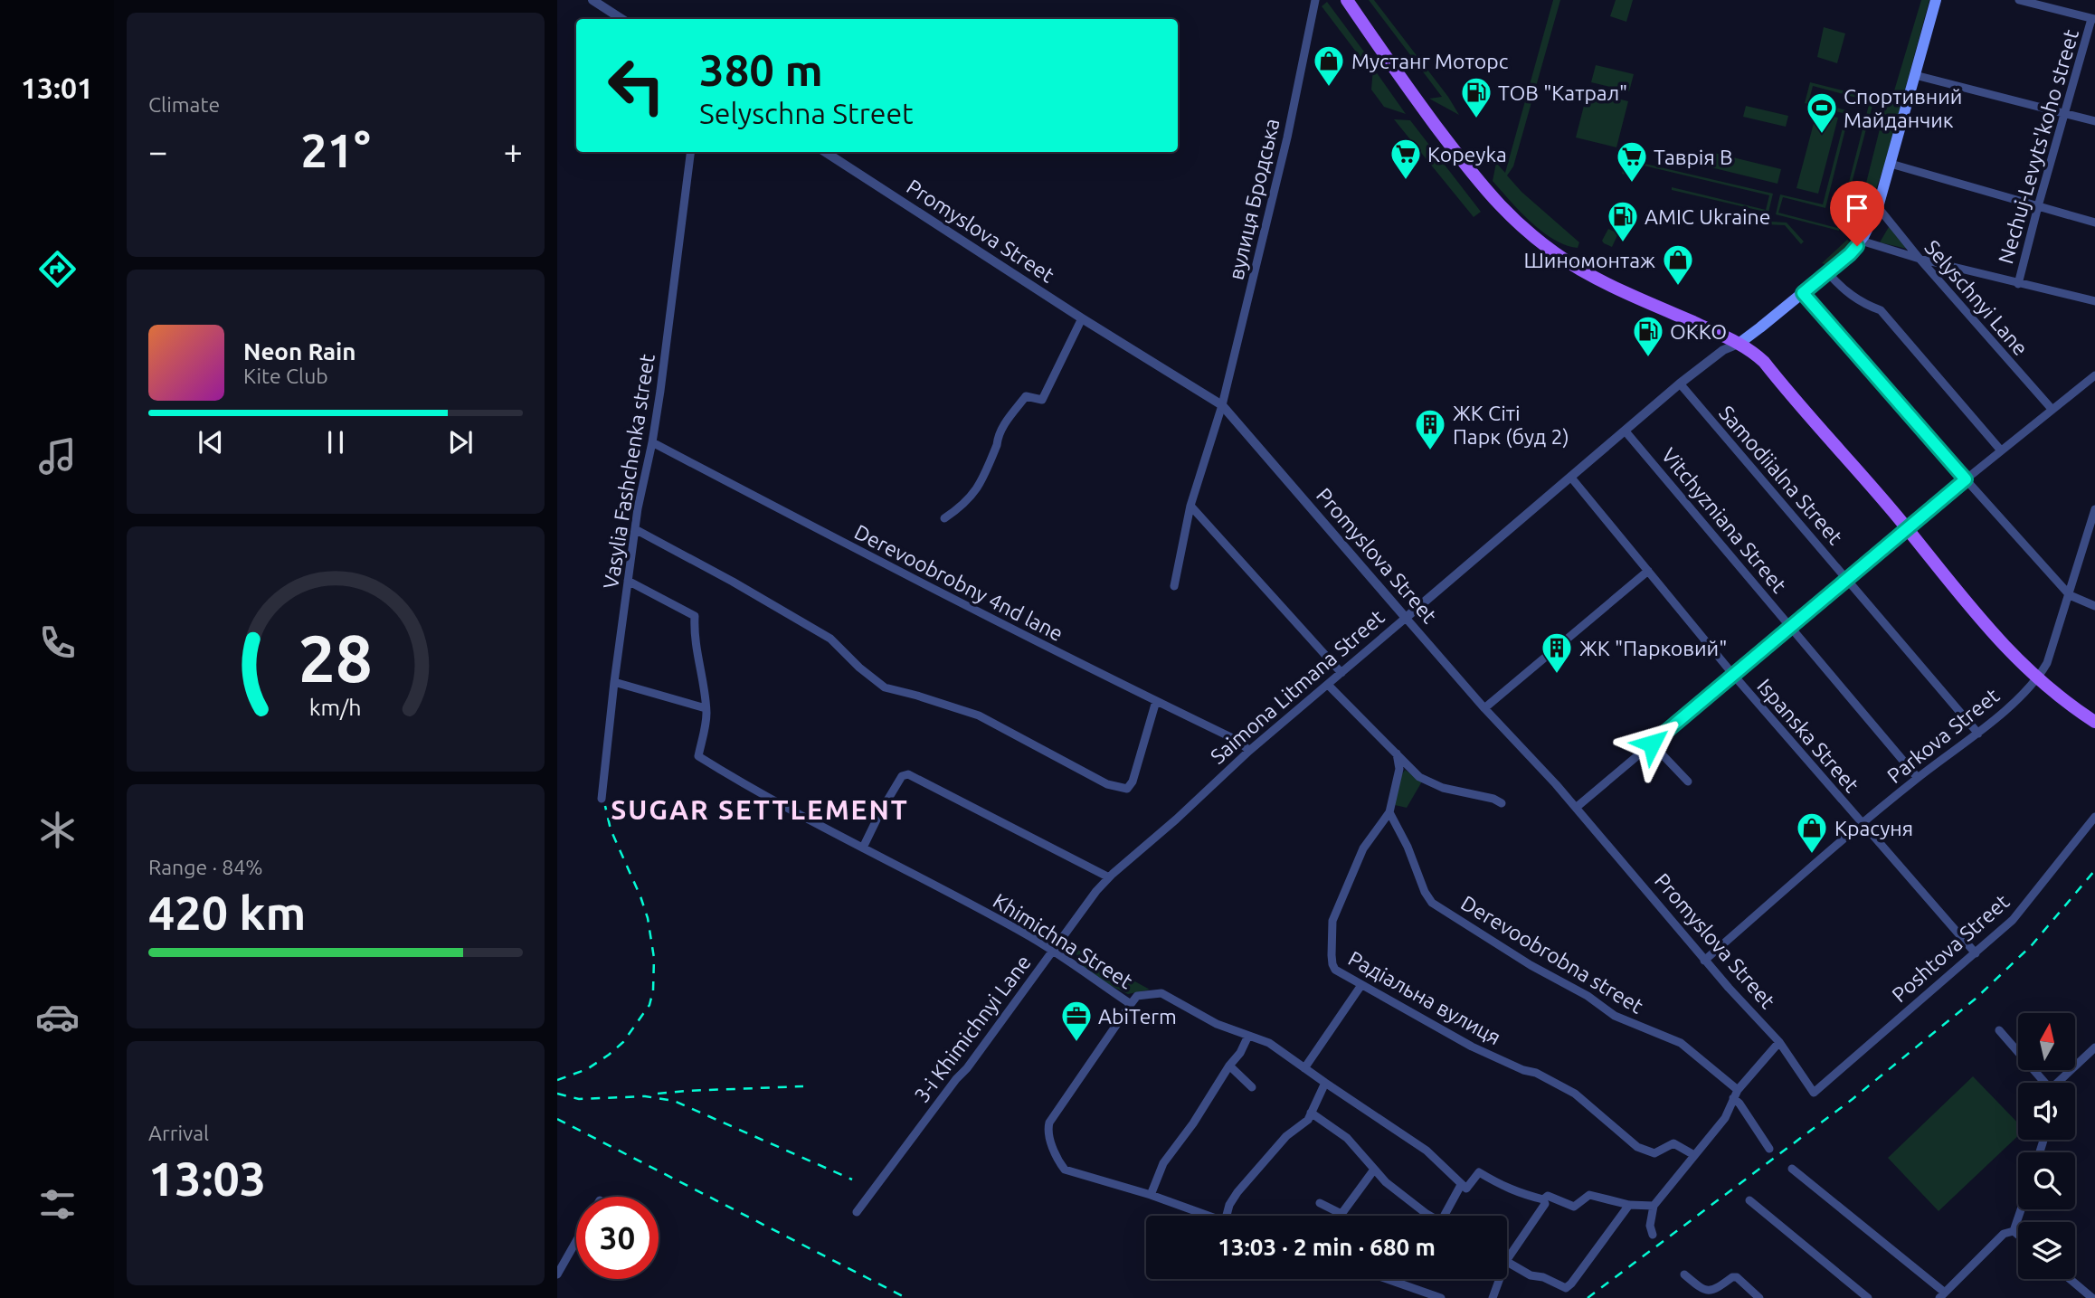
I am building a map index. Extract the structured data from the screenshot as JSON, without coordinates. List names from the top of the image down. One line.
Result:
{"streets":{"street":["Nechuj-Levyts'koho street","вулиця Бродська","Promyslova Street","Selyschnyi Lane","Vasylia Fashchenka street","Samodiialna Street","Vitchyzniana Street","Derevoobrobny 4nd lane","Saimona Litmana Street","Ispanska Street","Parkova Street","Khimichna Street","Poshtova Street","Derevoobrobna street","Радіальна вулиця","3-i Khimichnyi Lane"]},"crossings":[["вулиця Бродська","Promyslova Street"],["Promyslova Street","Saimona Litmana Street"],["Promyslova Street","Parkova Street"],["Promyslova Street","Poshtova Street"],["Vasylia Fashchenka street","Derevoobrobny 4nd lane"],["Vasylia Fashchenka street","Khimichna Street"],["Samodiialna Street","Saimona Litmana Street"],["Samodiialna Street","Parkova Street"],["Vitchyzniana Street","Saimona Litmana Street"],["Vitchyzniana Street","Parkova Street"],["Derevoobrobny 4nd lane","Saimona Litmana Street"],["Saimona Litmana Street","Ispanska Street"],["Saimona Litmana Street","3-i Khimichnyi Lane"],["Ispanska Street","Parkova Street"],["Ispanska Street","Poshtova Street"],["Khimichna Street","3-i Khimichnyi Lane"],["Derevoobrobna street","Радіальна вулиця"]],"districts":["SUGAR SETTLEMENT"],"places":{"shop":["Мустанг Моторс","Шиномонтаж","Красуня"],"fuel station":["ТОВ \"Катрал\"","AMIC Ukraine","OKKO"],"sports":["Спортивний Майданчик"],"supermarket":["Kopeyka","Таврія В"],"building":["ЖК Сіті Парк (буд 2)","ЖК \"Парковий\""],"office":["AbiTerm"]},"north":"top","page":{"tabs":"13:01","tile":["Climate",["Range · 84%","420 km"],["Arrival","13:03"]],"turn":["380 m","Selyschna Street"],"heat":["−","21°","+"],"song":["Neon Rain","Kite Club"],"limit":"30","trip":"13:03 · 2 min · 680 m","gauge":["28","km/h"]}}
